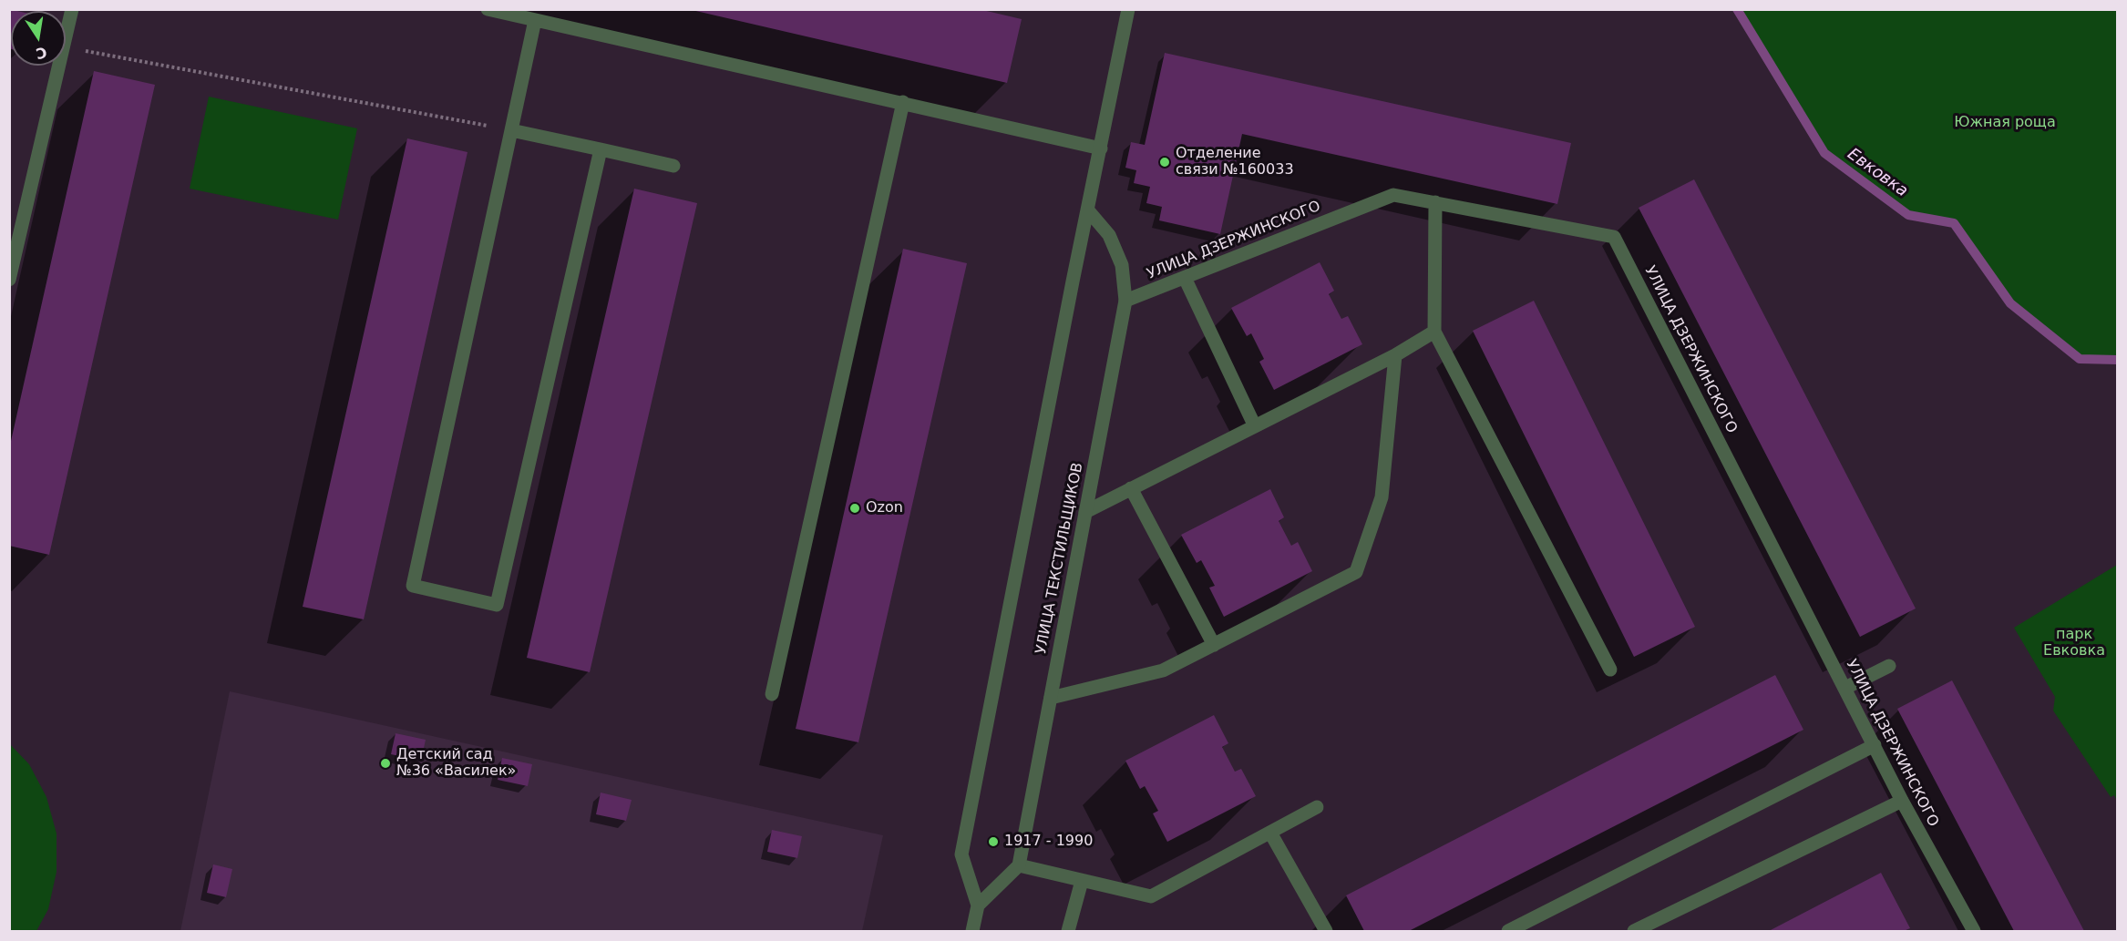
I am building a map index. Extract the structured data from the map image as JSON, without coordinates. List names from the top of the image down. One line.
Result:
{"streets":{"street":["УЛИЦА ДЗЕРЖИНСКОГО","УЛИЦА ТЕКСТИЛЬЩИКОВ"]},"crossings":[["УЛИЦА ДЗЕРЖИНСКОГО","УЛИЦА ТЕКСТИЛЬЩИКОВ"]],"water":["Евковка"],"parks":["Южная роща","парк Евковка"],"places":["Отделение связи №160033","Ozon","Детский сад №36 «Василек»","1917 - 1990"],"north":"bottom"}
